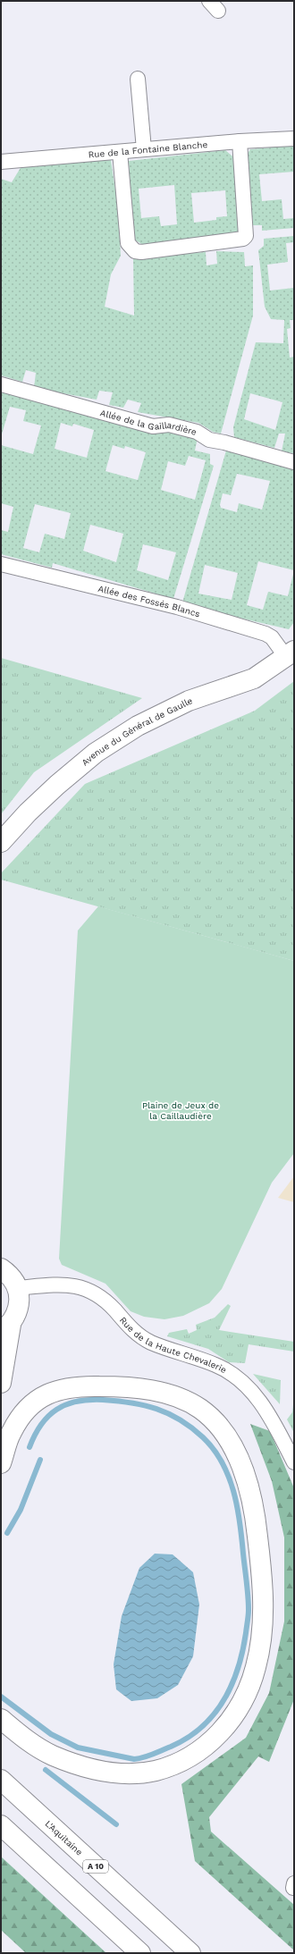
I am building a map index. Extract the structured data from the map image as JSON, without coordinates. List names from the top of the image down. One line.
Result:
{"streets":{"main road":["Avenue du Général de Gaulle","L'Aquitaine","A 10"],"street":["Rue de la Fontaine Blanche","Allée de la Gaillardière","Allée des Fossés Blancs","Rue de la Haute Chevalerie"]},"crossings":[["Allée des Fossés Blancs","Avenue du Général de Gaulle"]],"parks":["Plaine de Jeux de la Caillaudière"]}
